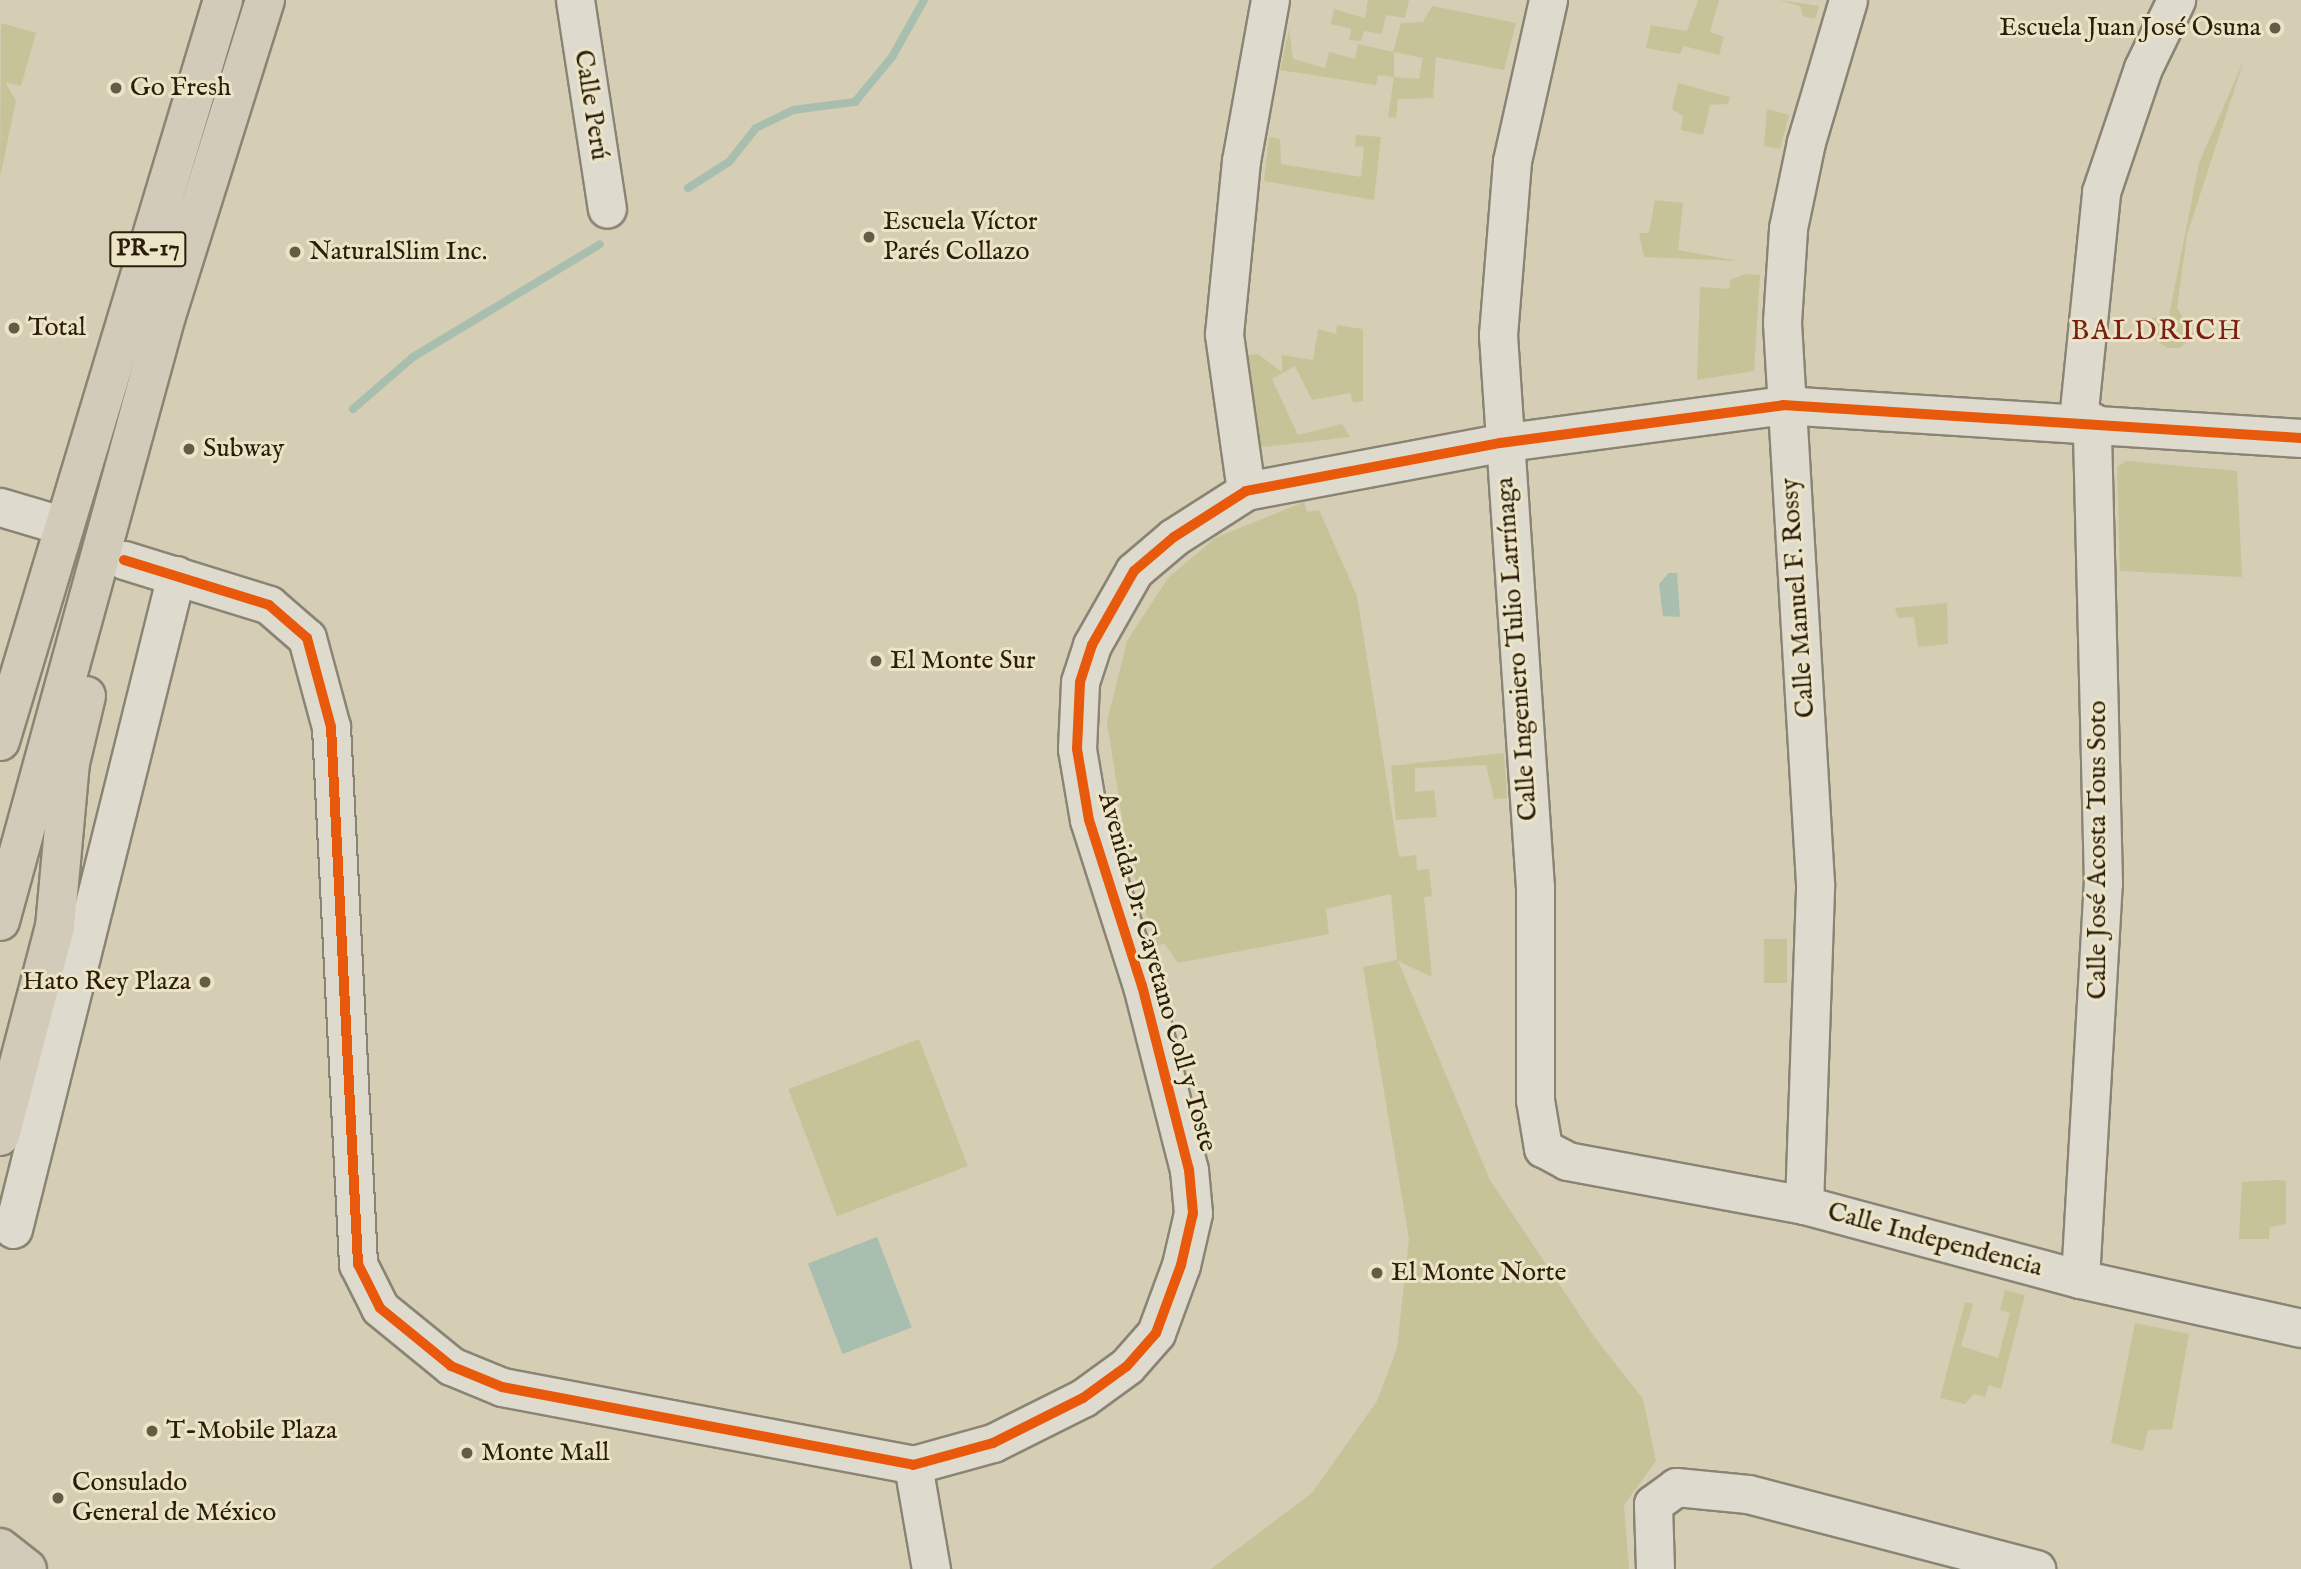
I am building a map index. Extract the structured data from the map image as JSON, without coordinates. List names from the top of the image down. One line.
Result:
{"streets":{"highway":["PR-17"],"street":["Calle Perú","Calle Manuel F. Rossy","Calle Ingeniero Tulio Larrínaga","Calle José Acosta Tous Soto","Avenida Dr. Cayetano Coll y Toste","Calle Independencia"]},"crossings":[["Calle Manuel F. Rossy","Calle Independencia"],["Calle Ingeniero Tulio Larrínaga","Calle Independencia"],["Calle José Acosta Tous Soto","Calle Independencia"]],"districts":["BALDRICH"],"places":["Escuela Juan José Osuna","Go Fresh","Escuela Víctor Parés Collazo","NaturalSlim Inc.","Total","Subway","El Monte Sur","Hato Rey Plaza","El Monte Norte","T-Mobile Plaza","Monte Mall","Consulado General de México"]}
